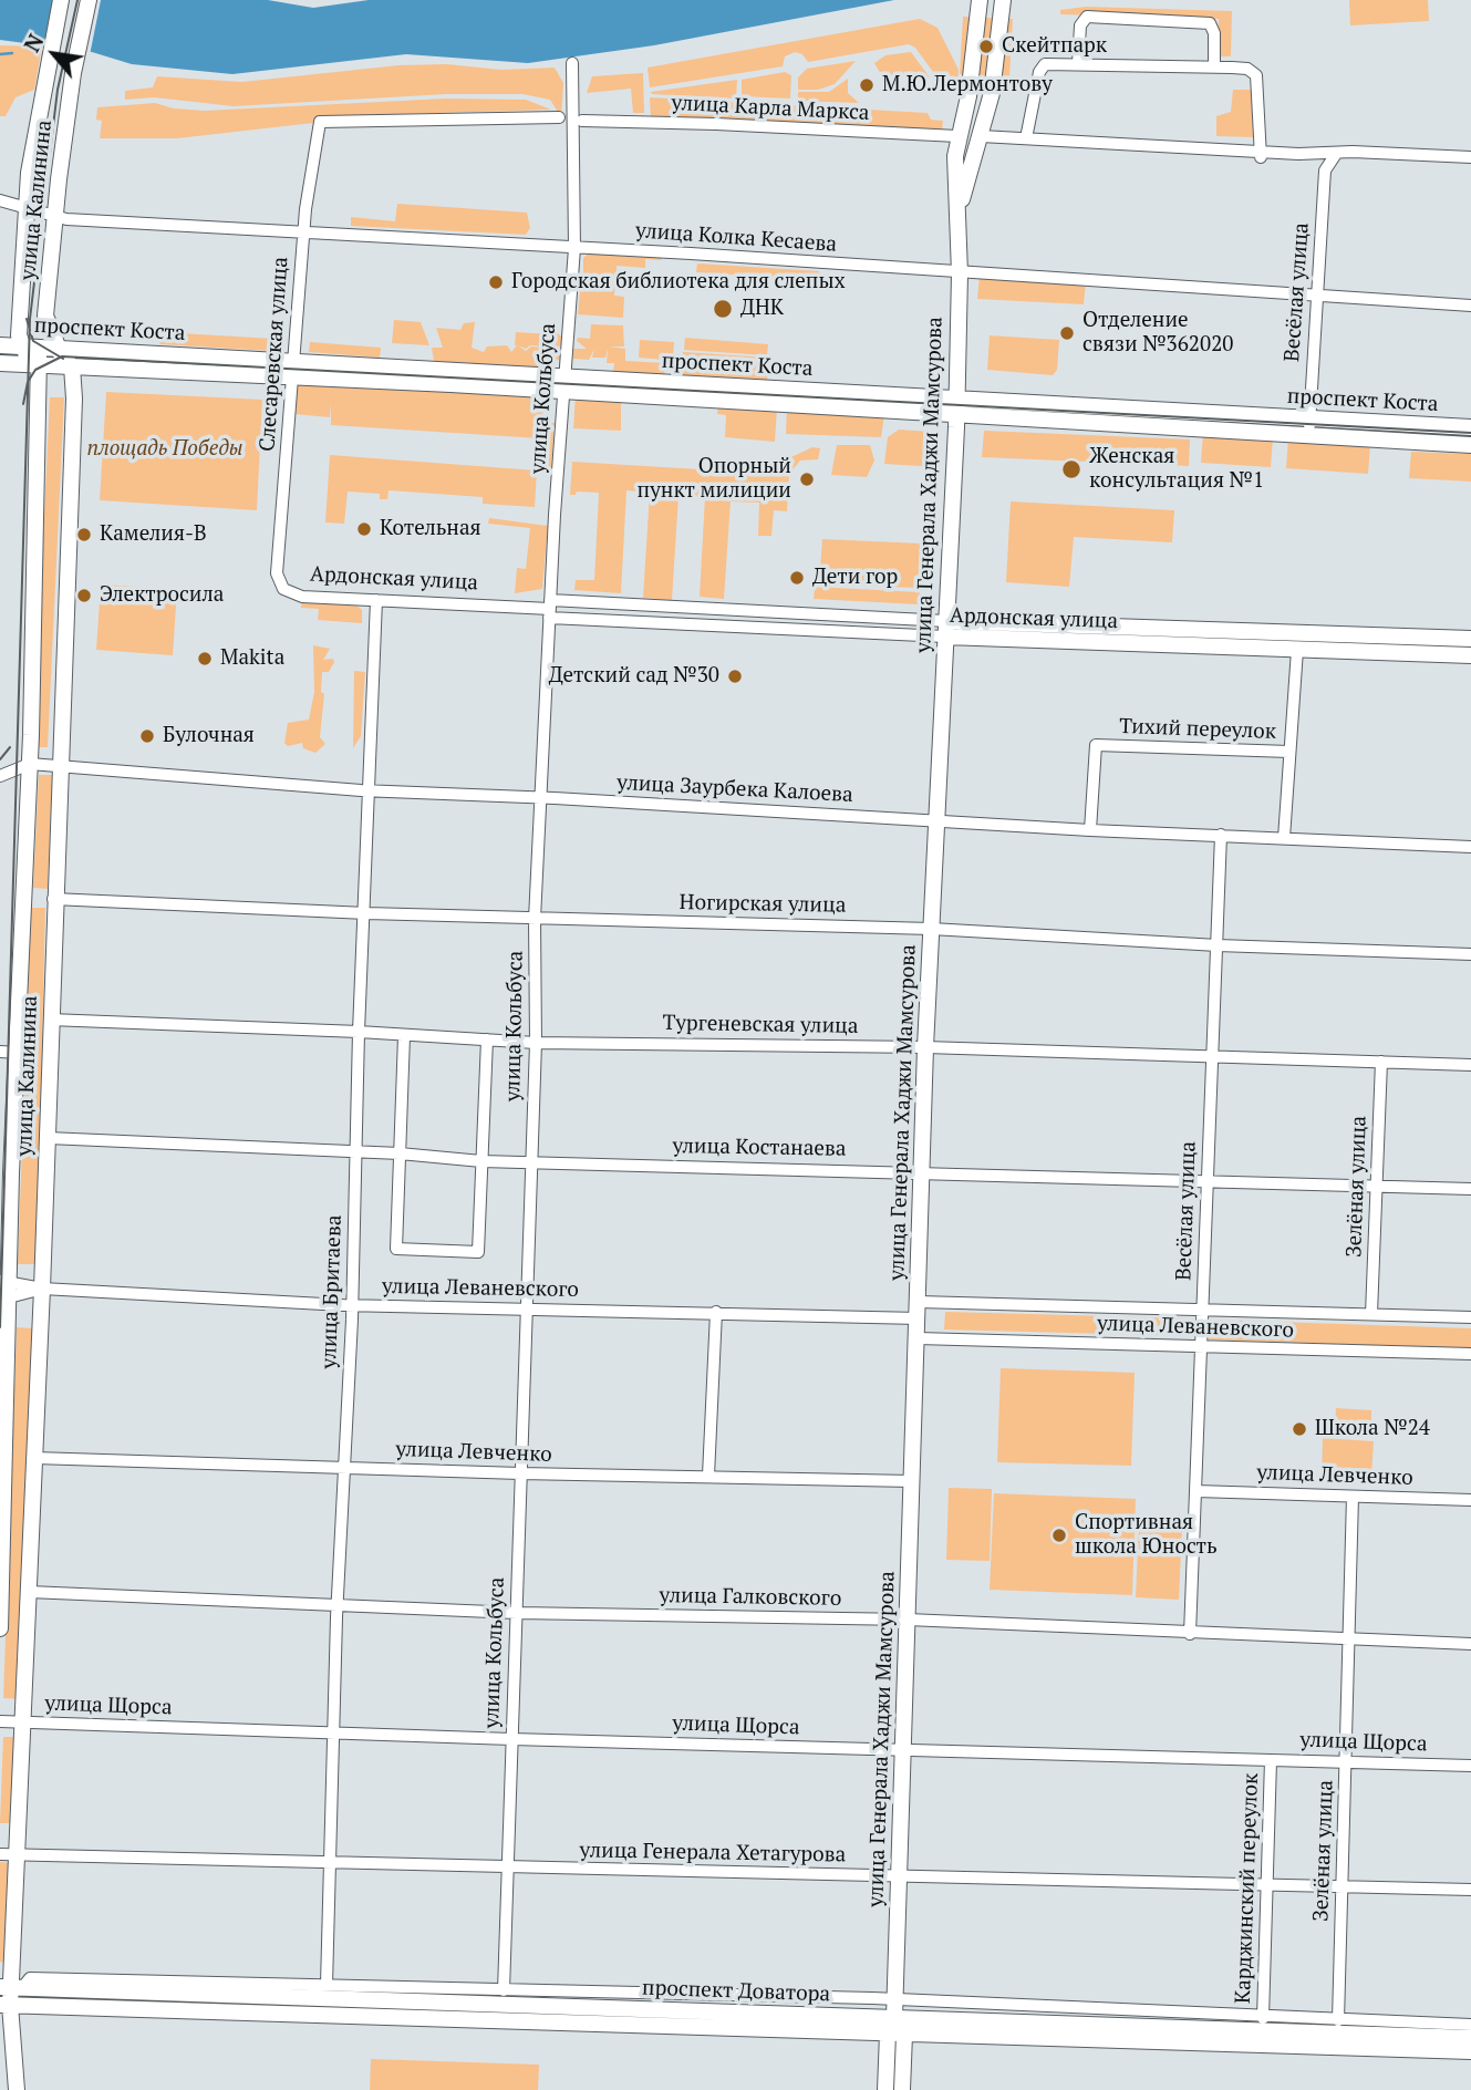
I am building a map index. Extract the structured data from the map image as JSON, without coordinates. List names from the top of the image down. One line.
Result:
{"streets":{"main road":["улица Калинина","проспект Коста","улица Генерала Хаджи Мамсурова","Ардонская улица","проспект Доватора"],"street":["улица Карла Маркса","улица Колка Кесаева","Весёлая улица","Слесаревская улица","улица Кольбуса","Тихий переулок","улица Заурбека Калоева","Ногирская улица","Тургеневская улица","улица Костанаева","Зелёная улица","улица Леваневского","улица Бритаева","улица Левченко","улица Галковского","улица Щорса","улица Генерала Хетагурова","Карджинский переулок"]},"crossings":[["улица Карла Маркса","улица Генерала Хаджи Мамсурова"],["улица Калинина","улица Колка Кесаева"],["улица Калинина","проспект Коста"],["улица Калинина","улица Заурбека Калоева"],["улица Калинина","Ногирская улица"],["улица Калинина","Тургеневская улица"],["улица Калинина","улица Костанаева"],["улица Калинина","улица Леваневского"],["улица Калинина","улица Левченко"],["улица Калинина","улица Галковского"],["улица Калинина","улица Щорса"],["улица Калинина","улица Генерала Хетагурова"],["улица Калинина","проспект Доватора"],["улица Колка Кесаева","Весёлая улица"],["улица Колка Кесаева","Слесаревская улица"],["улица Колка Кесаева","улица Кольбуса"],["улица Колка Кесаева","улица Генерала Хаджи Мамсурова"],["Весёлая улица","проспект Коста"],["Весёлая улица","улица Заурбека Калоева"],["Весёлая улица","Ногирская улица"],["Весёлая улица","Тургеневская улица"],["Весёлая улица","улица Костанаева"],["Весёлая улица","улица Леваневского"],["Весёлая улица","улица Левченко"],["Весёлая улица","улица Галковского"],["проспект Коста","Слесаревская улица"],["проспект Коста","улица Кольбуса"],["проспект Коста","улица Генерала Хаджи Мамсурова"],["Слесаревская улица","Ардонская улица"],["улица Кольбуса","Ардонская улица"],["улица Кольбуса","улица Заурбека Калоева"],["улица Кольбуса","Ногирская улица"],["улица Кольбуса","Тургеневская улица"],["улица Кольбуса","улица Костанаева"],["улица Кольбуса","улица Леваневского"],["улица Кольбуса","улица Левченко"],["улица Кольбуса","улица Галковского"],["улица Кольбуса","улица Щорса"],["улица Кольбуса","улица Генерала Хетагурова"],["улица Генерала Хаджи Мамсурова","Ардонская улица"],["улица Генерала Хаджи Мамсурова","улица Заурбека Калоева"],["улица Генерала Хаджи Мамсурова","Ногирская улица"],["улица Генерала Хаджи Мамсурова","Тургеневская улица"],["улица Генерала Хаджи Мамсурова","улица Костанаева"],["улица Генерала Хаджи Мамсурова","улица Леваневского"],["улица Генерала Хаджи Мамсурова","улица Левченко"],["улица Генерала Хаджи Мамсурова","улица Галковского"],["улица Генерала Хаджи Мамсурова","улица Щорса"],["улица Генерала Хаджи Мамсурова","улица Генерала Хетагурова"],["улица Генерала Хаджи Мамсурова","проспект Доватора"],["Ардонская улица","улица Бритаева"],["Тихий переулок","улица Заурбека Калоева"],["улица Заурбека Калоева","улица Бритаева"],["Ногирская улица","улица Бритаева"],["Тургеневская улица","Зелёная улица"],["Тургеневская улица","улица Бритаева"],["улица Костанаева","Зелёная улица"],["улица Костанаева","улица Бритаева"],["Зелёная улица","улица Леваневского"],["Зелёная улица","улица Левченко"],["Зелёная улица","улица Галковского"],["Зелёная улица","улица Щорса"],["Зелёная улица","улица Генерала Хетагурова"],["улица Леваневского","улица Бритаева"],["улица Бритаева","улица Левченко"],["улица Бритаева","улица Галковского"],["улица Бритаева","улица Щорса"],["улица Бритаева","улица Генерала Хетагурова"],["улица Щорса","Карджинский переулок"],["улица Генерала Хетагурова","Карджинский переулок"]],"parks":["площадь Победы"],"places":["Скейтпарк","М.Ю.Лермонтову","Городская библиотека для слепых","ДНК","Отделение связи №362020","Женская консультация №1","Опорный пункт милиции","Котельная","Камелия-В","Дети гор","Электросила","Makita","Детский сад №30","Булочная","Школа №24","Спортивная школа Юность"],"north":"top left"}
